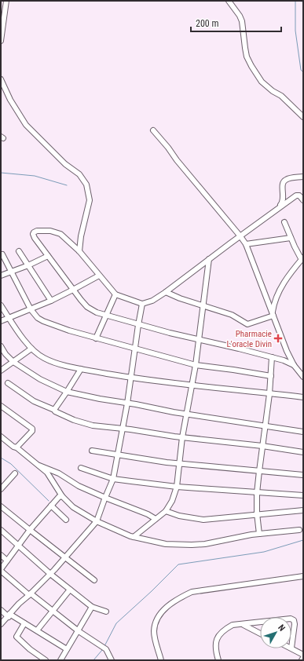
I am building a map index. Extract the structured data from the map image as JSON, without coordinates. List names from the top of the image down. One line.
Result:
{"places":{"health":["Pharmacie L'oracle Divin"]},"scale_bar":"200 m","north":"top right"}
